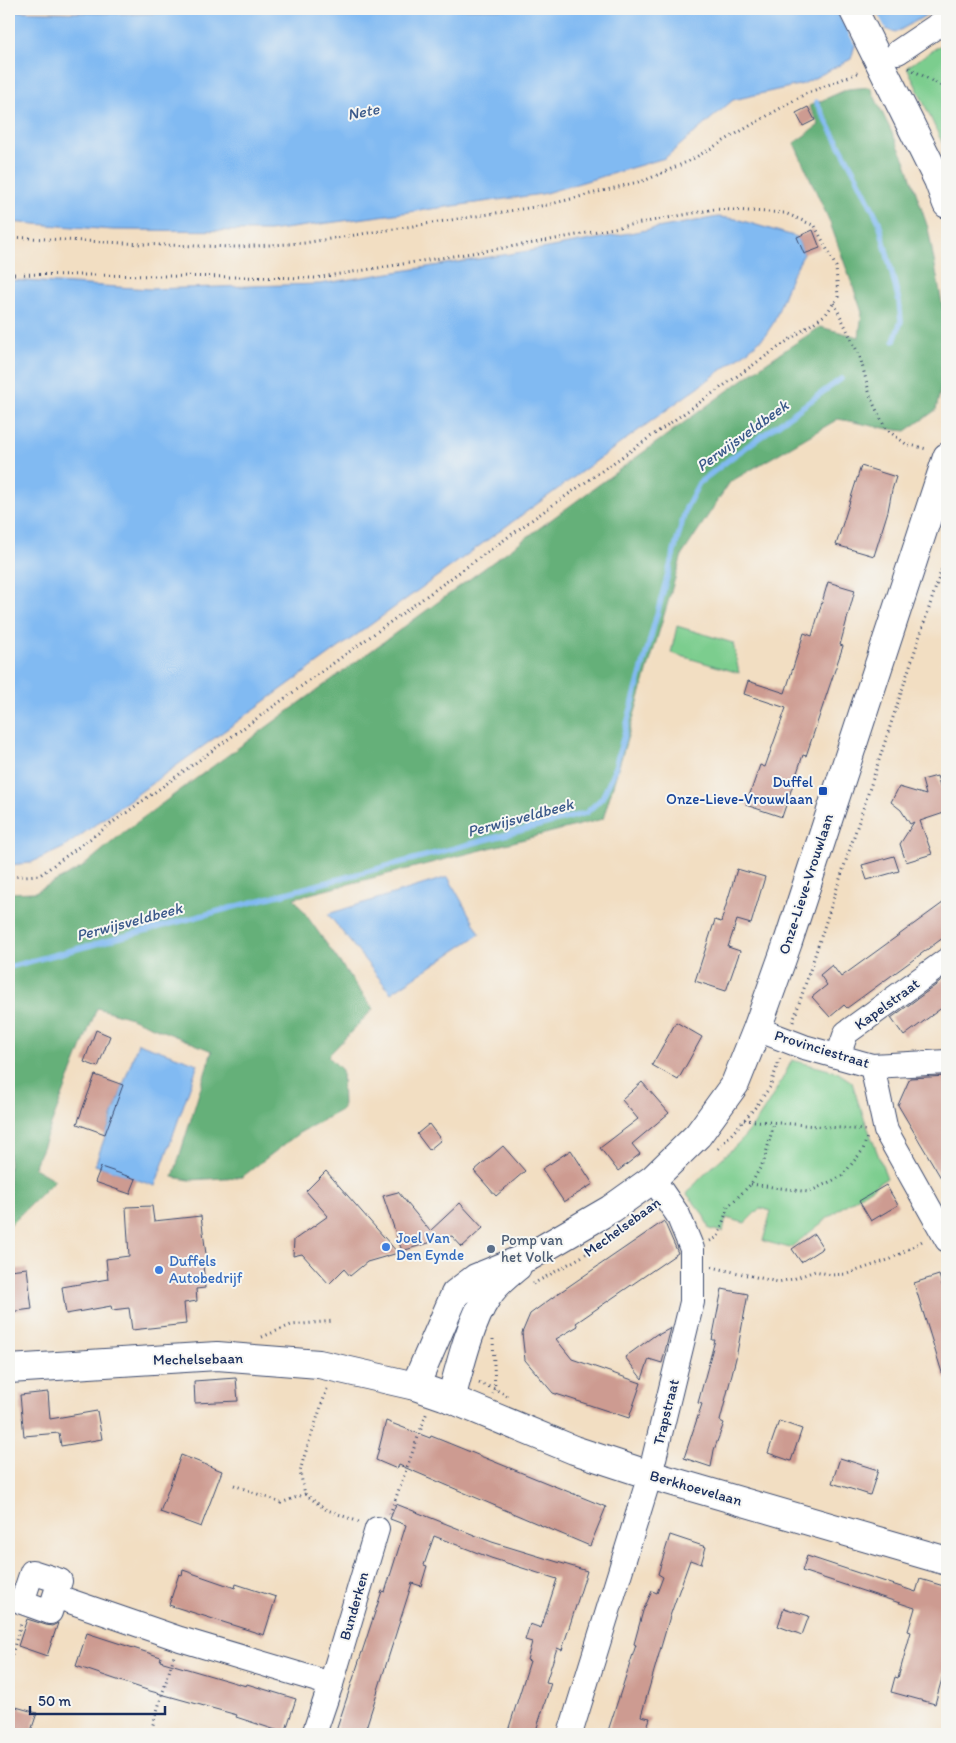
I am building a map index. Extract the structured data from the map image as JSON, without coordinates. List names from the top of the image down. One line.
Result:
{"streets":{"main road":["Onze-Lieve-Vrouwlaan","Mechelsebaan","Berkhoevelaan"],"street":["Kapelstraat","Provinciestraat","Trapstraat","Bunderken"]},"crossings":[["Onze-Lieve-Vrouwlaan","Provinciestraat"],["Onze-Lieve-Vrouwlaan","Mechelsebaan"],["Onze-Lieve-Vrouwlaan","Trapstraat"],["Kapelstraat","Provinciestraat"],["Mechelsebaan","Berkhoevelaan"],["Trapstraat","Berkhoevelaan"]],"water":["Nete","Perwijsveldbeek"],"places":{"transit":["Duffel Onze-Lieve-Vrouwlaan"],"other":["Joel Van Den Eynde","Pomp van het Volk","Duffels Autobedrijf"]},"scale_bar":"50 m"}
